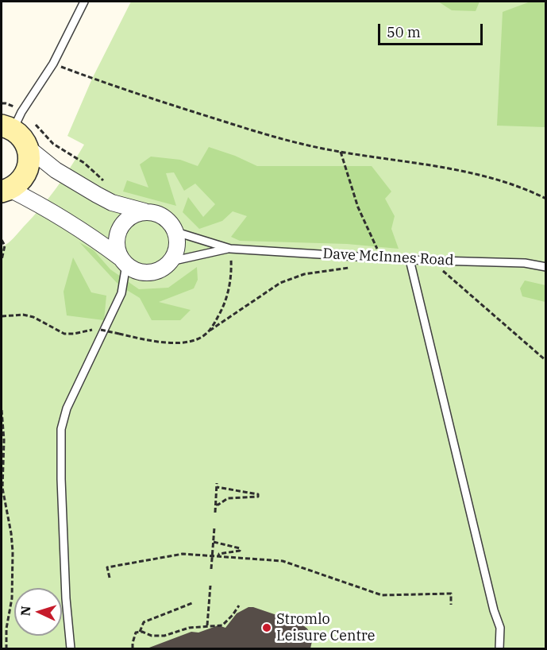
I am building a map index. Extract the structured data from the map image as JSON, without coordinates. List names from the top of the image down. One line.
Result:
{"streets":{"street":["Dave McInnes Road"]},"places":["Stromlo Leisure Centre"],"scale_bar":"50 m","north":"left"}
